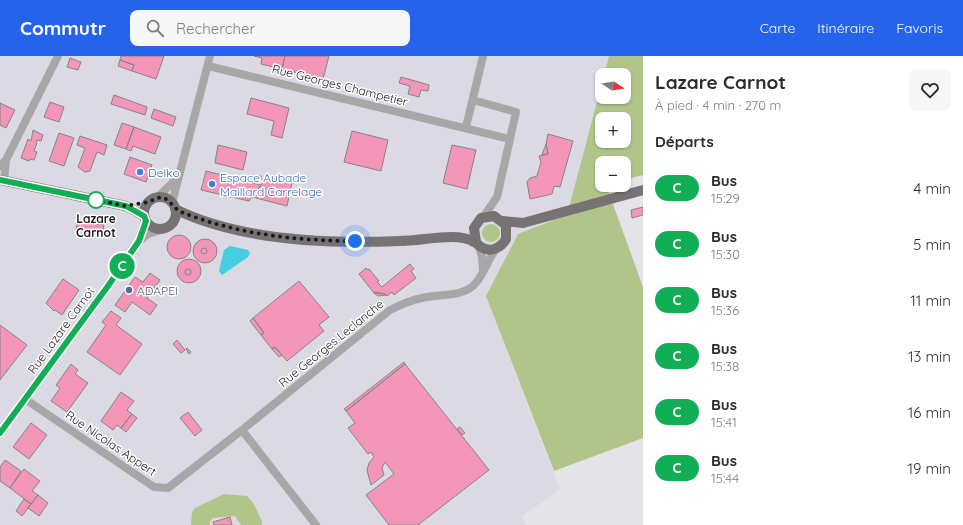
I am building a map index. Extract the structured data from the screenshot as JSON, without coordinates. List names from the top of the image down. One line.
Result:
{"streets":{"street":["Rue Georges Champetier","Rue Lazare Carnot","Rue Georges Leclanche","Rue Nicolas Appert"]},"crossings":[["Rue Lazare Carnot","Rue Nicolas Appert"],["Rue Georges Leclanche","Rue Nicolas Appert"]],"places":["Delko","Espace Aubade Maillard Carrelage","Lazare Carnot","ADAPEI"],"lines":["bus line C"],"north":"right","page":{"header":"Commutr","search":"Rechercher","nav":["Carte","Itinéraire","Favoris"],"on_map":"C","heading":[["Lazare Carnot","À pied · 4 min · 270 m"],"Départs"],"map_buttons":["+","−"],"list":[{"mark":"C","name":"Bus","note":"15:29","value":"4 min"},{"mark":"C","name":"Bus","note":"15:30","value":"5 min"},{"mark":"C","name":"Bus","note":"15:36","value":"11 min"},{"mark":"C","name":"Bus","note":"15:38","value":"13 min"},{"mark":"C","name":"Bus","note":"15:41","value":"16 min"},{"mark":"C","name":"Bus","note":"15:44","value":"19 min"}]}}
